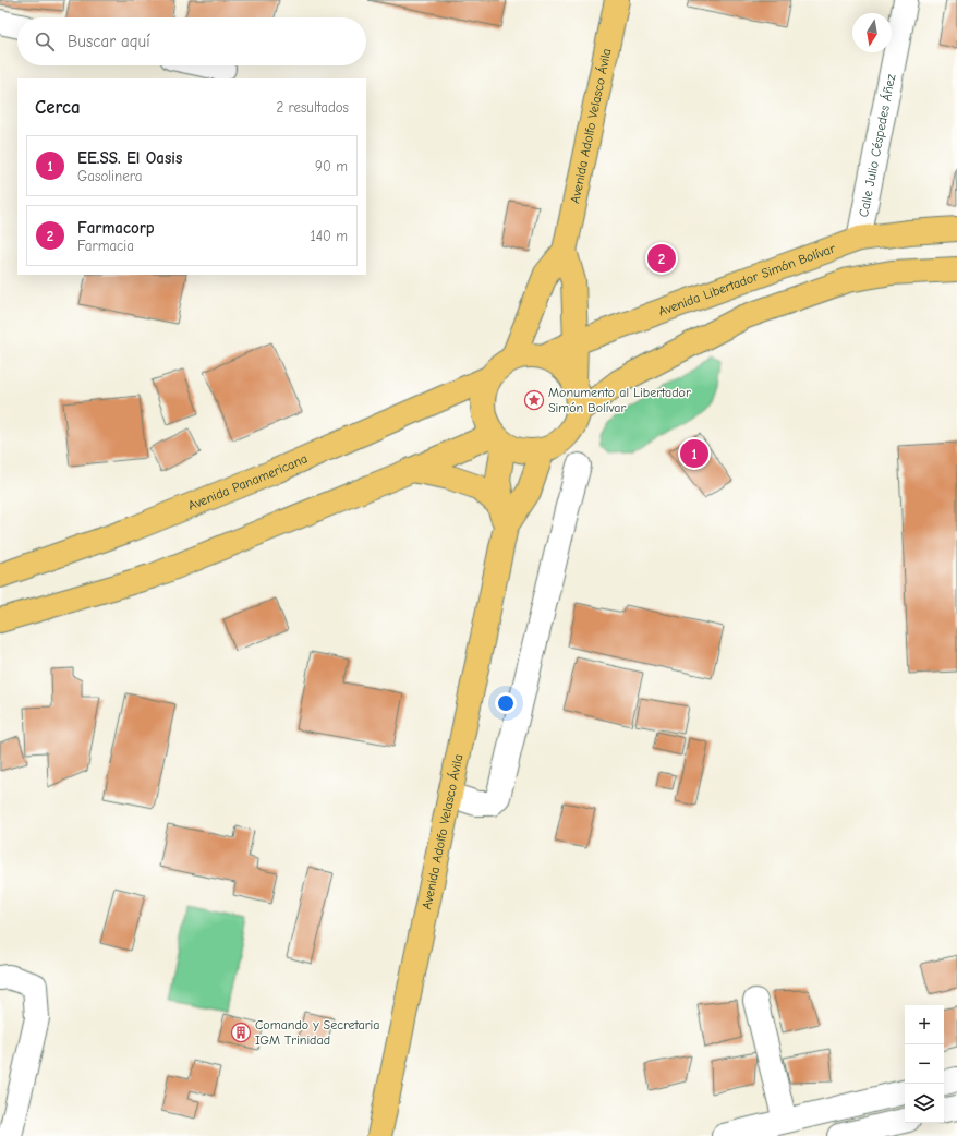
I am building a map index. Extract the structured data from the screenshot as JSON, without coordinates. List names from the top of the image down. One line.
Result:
{"streets":{"main road":["Avenida Adolfo Velasco Ávila","Avenida Libertador Simón Bolívar","Avenida Panamericana"],"street":["Calle Julio Céspedes Áñez"]},"crossings":[["Avenida Adolfo Velasco Ávila","Avenida Libertador Simón Bolívar"],["Avenida Adolfo Velasco Ávila","Avenida Panamericana"],["Calle Julio Céspedes Áñez","Avenida Libertador Simón Bolívar"],["Avenida Libertador Simón Bolívar","Avenida Panamericana"]],"places":{"place":["Monumento al Libertador Simón Bolívar"],"building":["Comando y Secretaria IGM Trinidad"]},"north":"bottom","page":{"search":"Buscar aquí","heading":["Cerca","2 resultados"],"list":[{"mark":"1","name":"EE.SS. El Oasis","note":"Gasolinera","value":"90 m"},{"mark":"2","name":"Farmacorp","note":"Farmacia","value":"140 m"}],"pins":["2","1"],"map_buttons":["+","−"]}}
